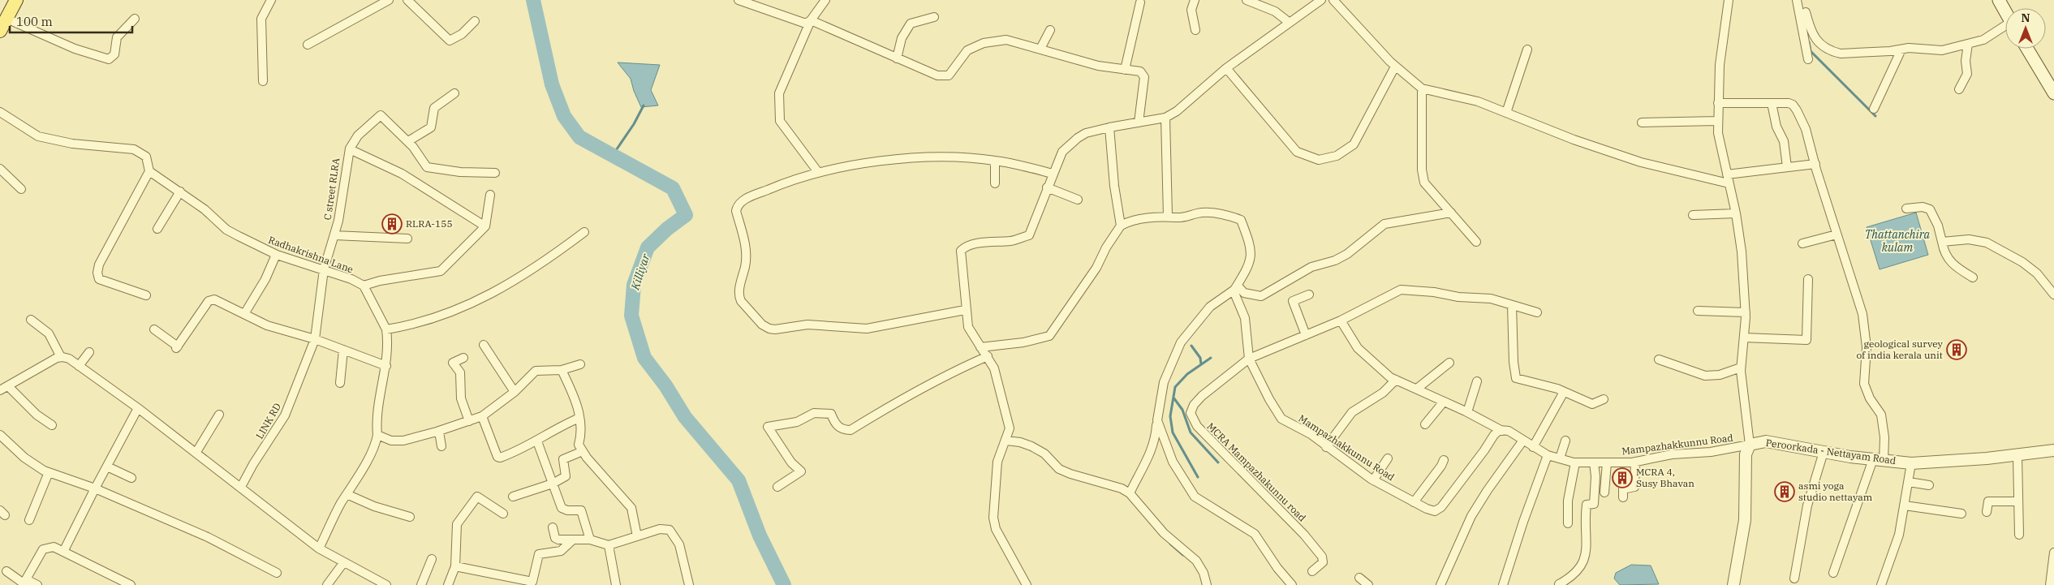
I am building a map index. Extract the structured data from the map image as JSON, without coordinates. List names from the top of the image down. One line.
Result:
{"streets":{"street":["C street RLRA","Radhakrishna Lane","LINK RD","Mampazhakkunnu Road","Peroorkada - Nettayam Road","MCRA Mampazhakunnu road"]},"crossings":[["C street RLRA","Radhakrishna Lane"],["C street RLRA","LINK RD"],["Mampazhakkunnu Road","Peroorkada - Nettayam Road"],["Mampazhakkunnu Road","MCRA Mampazhakunnu road"]],"water":["Thattanchira kulam","Killiyar"],"places":{"building":["RLRA-155","geological survey of india kerala unit","MCRA 4, Susy Bhavan","asmi yoga studio nettayam"]},"scale_bar":"100 m","north":"top"}
